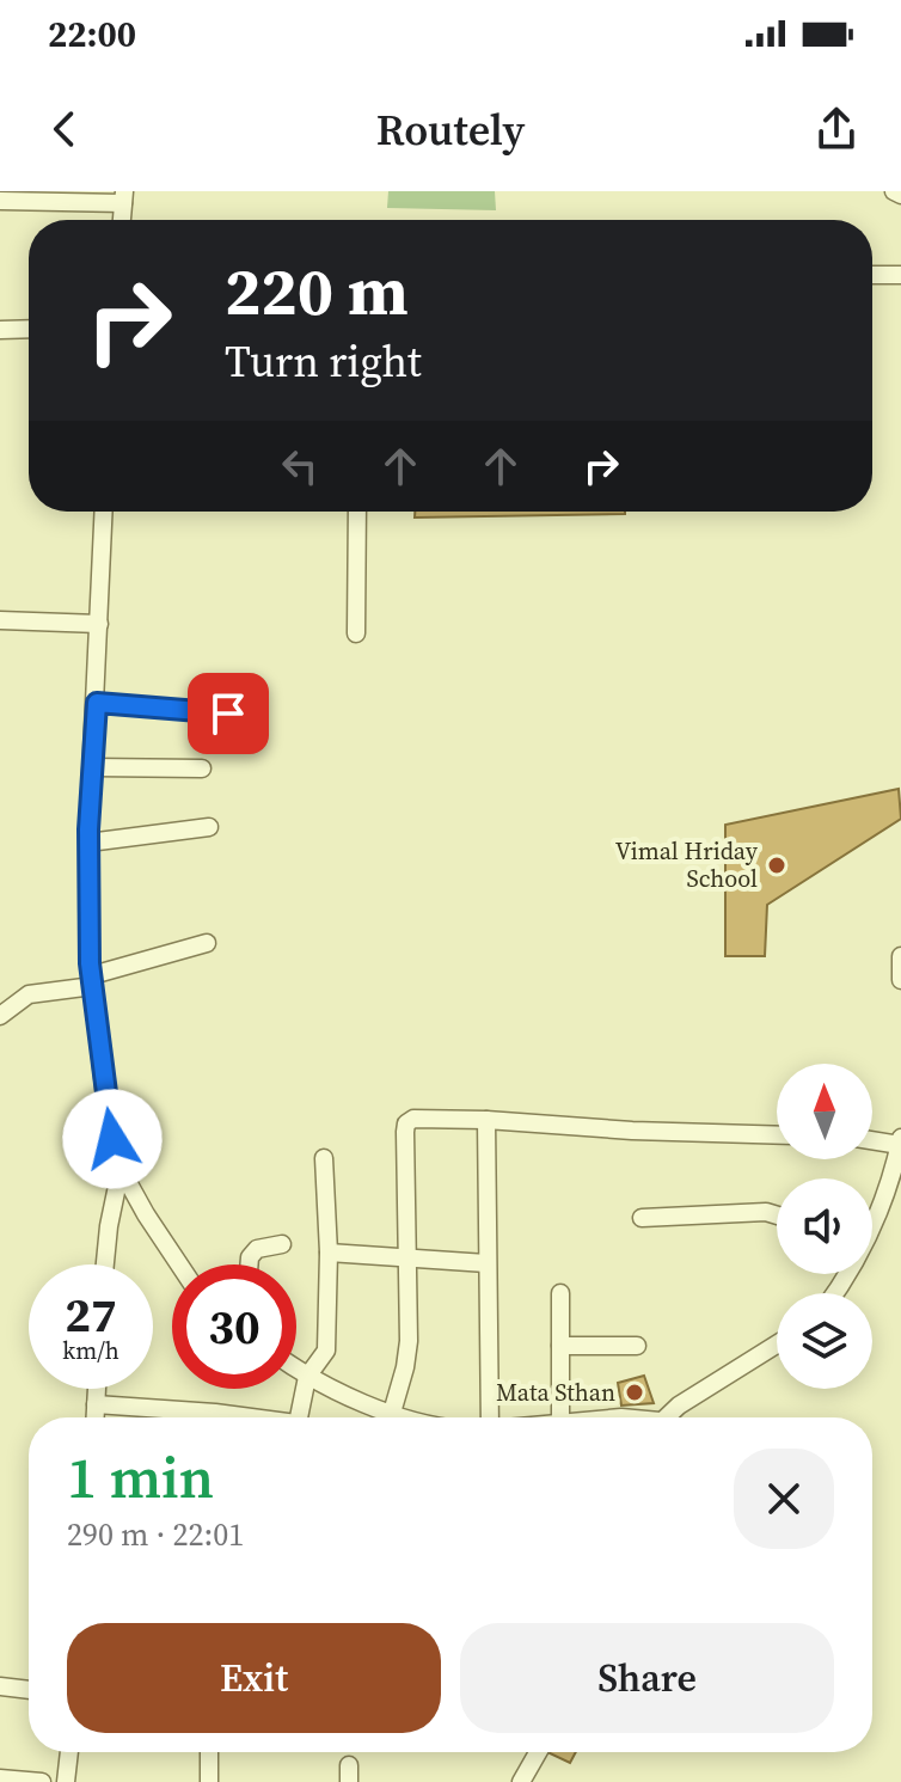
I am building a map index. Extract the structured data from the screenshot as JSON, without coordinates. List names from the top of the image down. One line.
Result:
{"places":["Vimal Hriday School","Mata Sthan"],"north":"top","page":{"status":"22:00","header":"Routely","turn":["220 m","Turn right"],"speed":"27 km/h","limit":"30","heading":["1 min","290 m · 22:01"],"buttons":["Exit","Share"]}}
